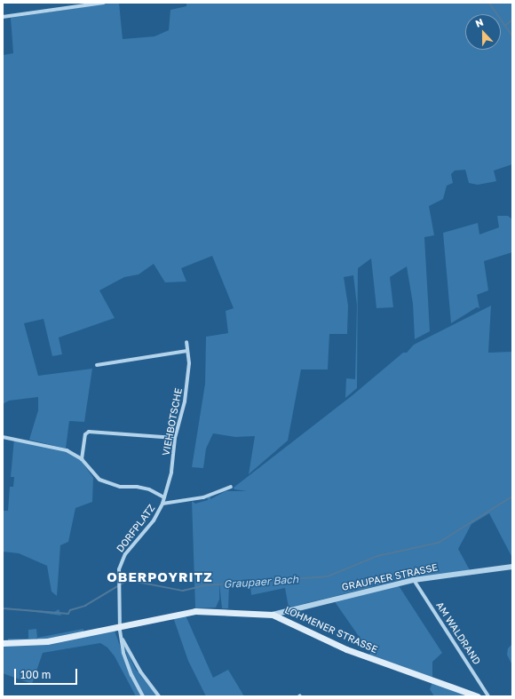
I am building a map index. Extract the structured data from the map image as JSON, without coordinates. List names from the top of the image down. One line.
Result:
{"streets":{"main road":["LOHMENER STRASSE"],"street":["VIEHBOTSCHE","DORFPLATZ","GRAUPAER STRASSE","AM WALDRAND"]},"crossings":[["VIEHBOTSCHE","DORFPLATZ"],["DORFPLATZ","LOHMENER STRASSE"],["GRAUPAER STRASSE","LOHMENER STRASSE"],["GRAUPAER STRASSE","AM WALDRAND"]],"districts":["OBERPOYRITZ"],"water":["Graupaer Bach"],"scale_bar":"100 m","north":"top"}
